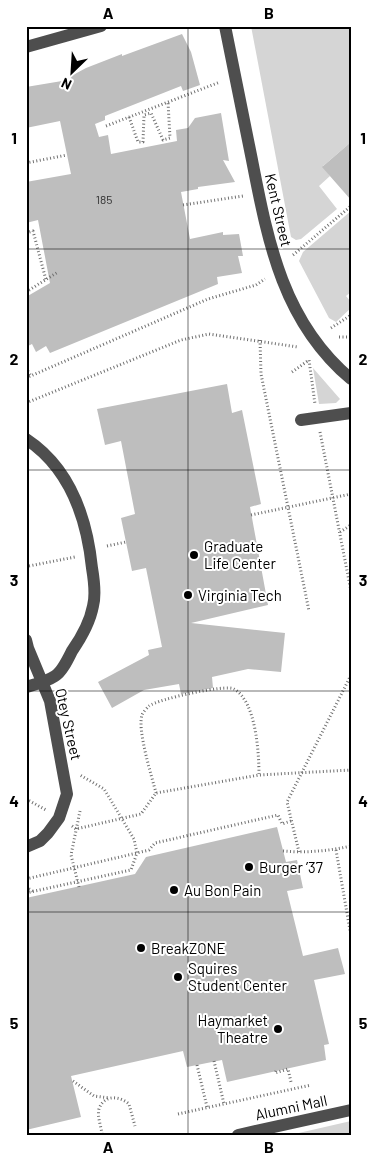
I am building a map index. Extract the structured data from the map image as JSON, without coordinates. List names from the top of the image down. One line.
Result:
{"streets":{"street":["Kent Street","Otey Street","Alumni Mall"]},"places":["Graduate Life Center","Virginia Tech","Burger ’37","Au Bon Pain","BreakZONE","Squires Student Center","Haymarket Theatre"],"house_numbers":["185"],"north":"bottom left","grid":{"columns":["A","B"],"rows":["1","2","3","4","5"]}}
